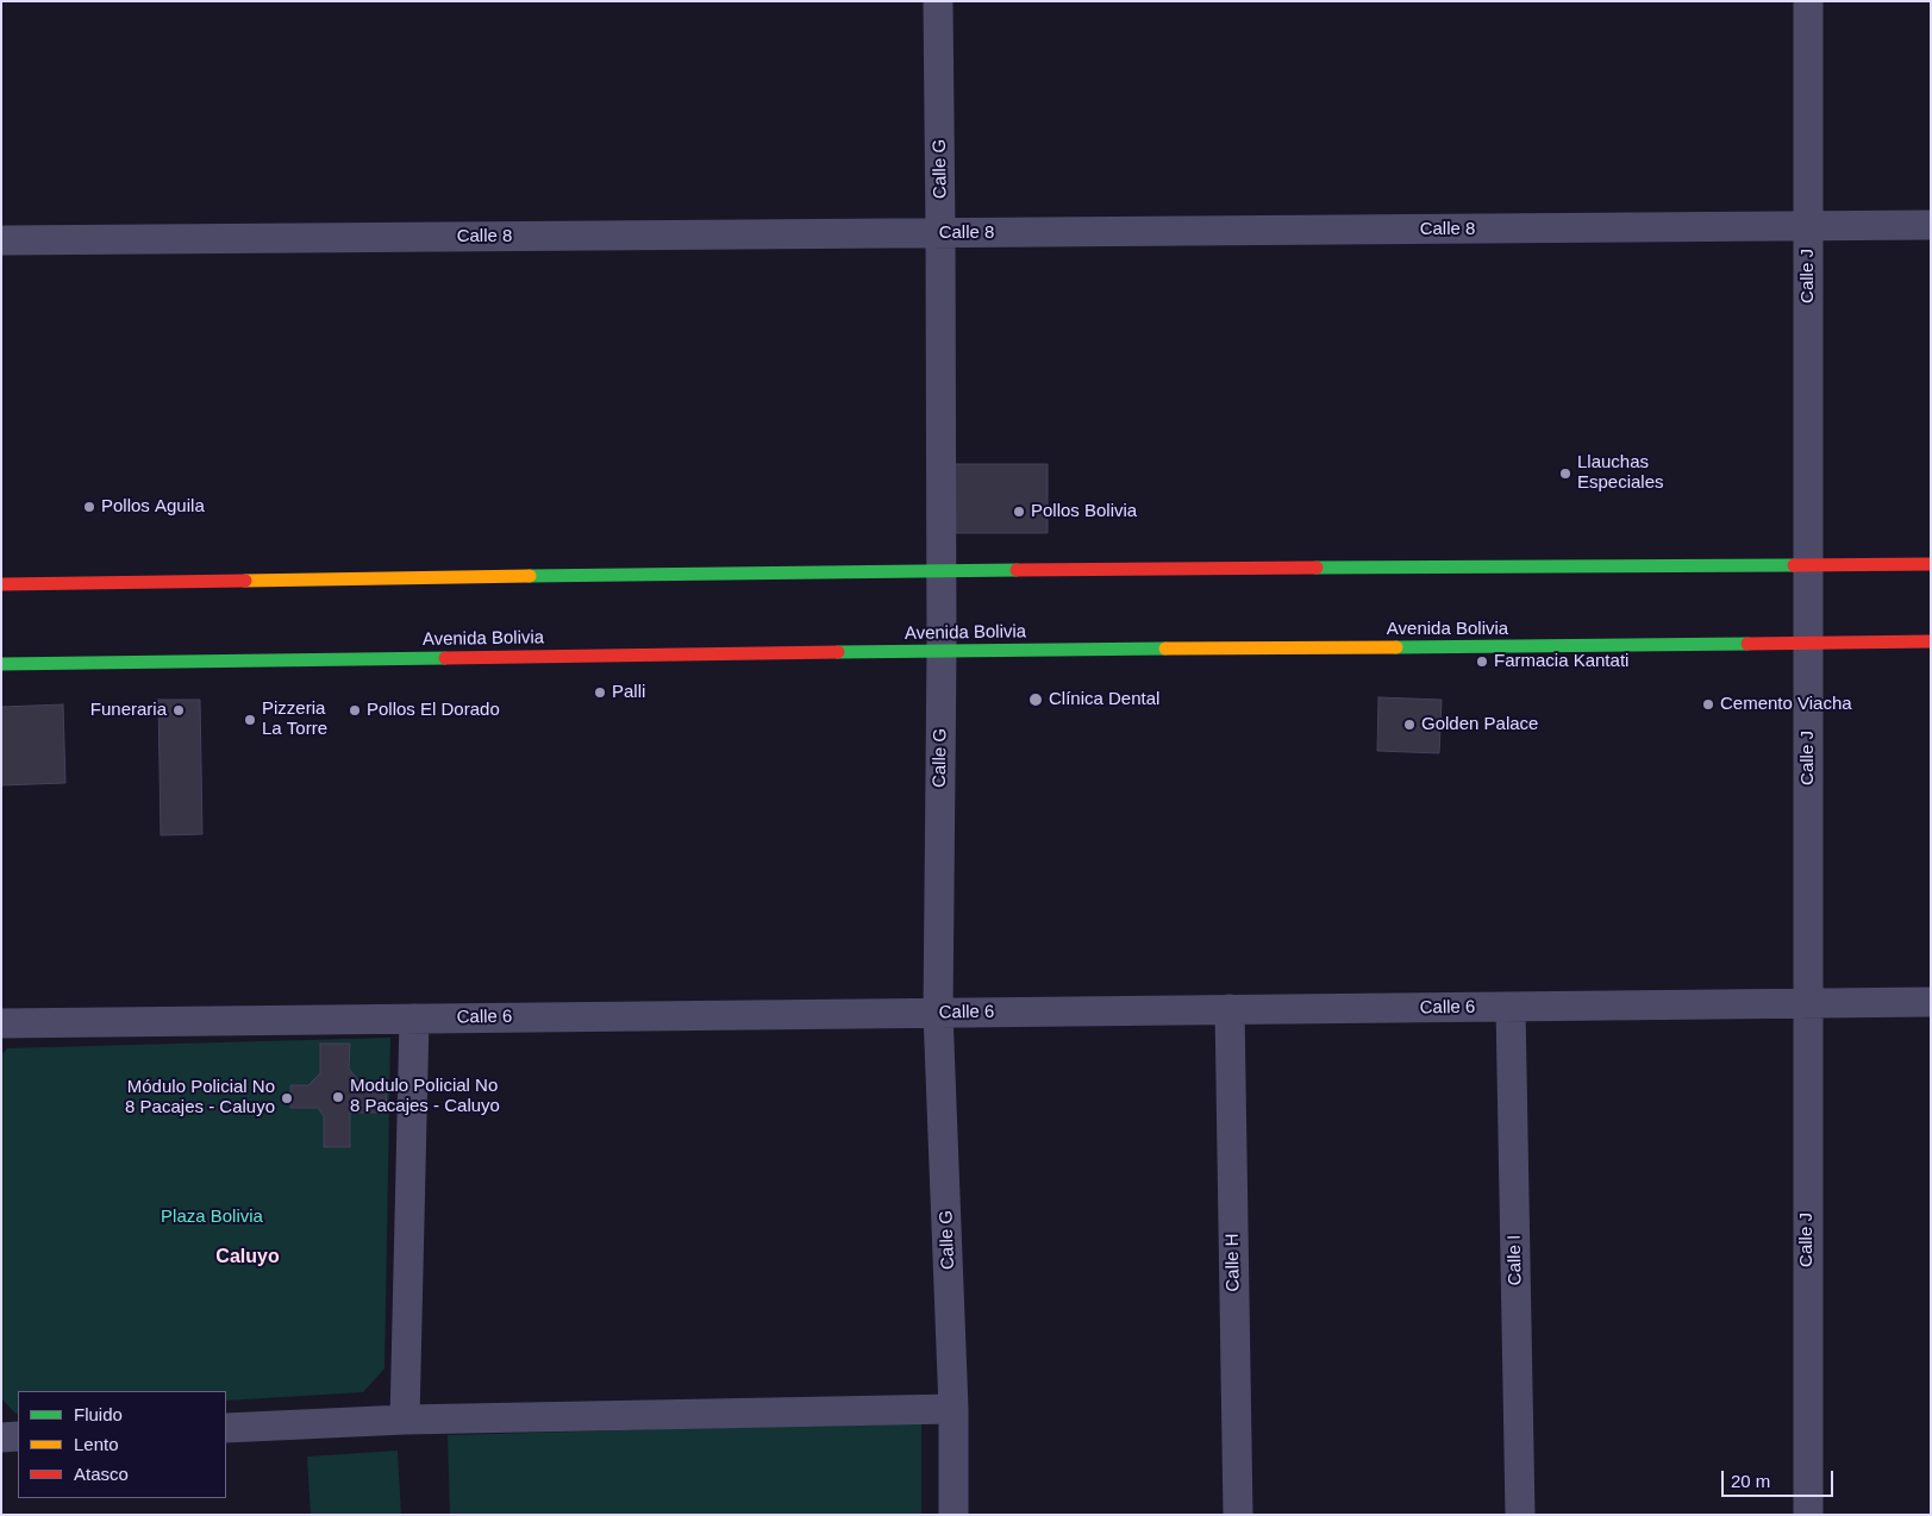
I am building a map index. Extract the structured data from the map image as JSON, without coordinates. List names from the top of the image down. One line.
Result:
{"streets":{"main road":["Avenida Bolivia"],"street":["Calle G","Calle 8","Calle J","Calle 6","Calle I","Calle H"]},"crossings":[["Calle G","Calle 8"],["Calle G","Avenida Bolivia"],["Calle G","Calle 6"],["Calle 8","Calle J"],["Calle J","Avenida Bolivia"],["Calle J","Calle 6"],["Calle 6","Calle I"],["Calle 6","Calle H"]],"districts":["Caluyo"],"parks":["Plaza Bolivia"],"places":["Llauchas Especiales","Pollos Aguila","Pollos Bolivia","Farmacia Kantati","Palli","Clínica Dental","Cemento Viacha","Funeraria","Pollos El Dorado","Pizzeria La Torre","Golden Palace","Modulo Policial No 8 Pacajes - Caluyo","Módulo Policial No 8 Pacajes - Caluyo"],"legend":["Fluido","Lento","Atasco"],"scale_bar":"20 m"}
